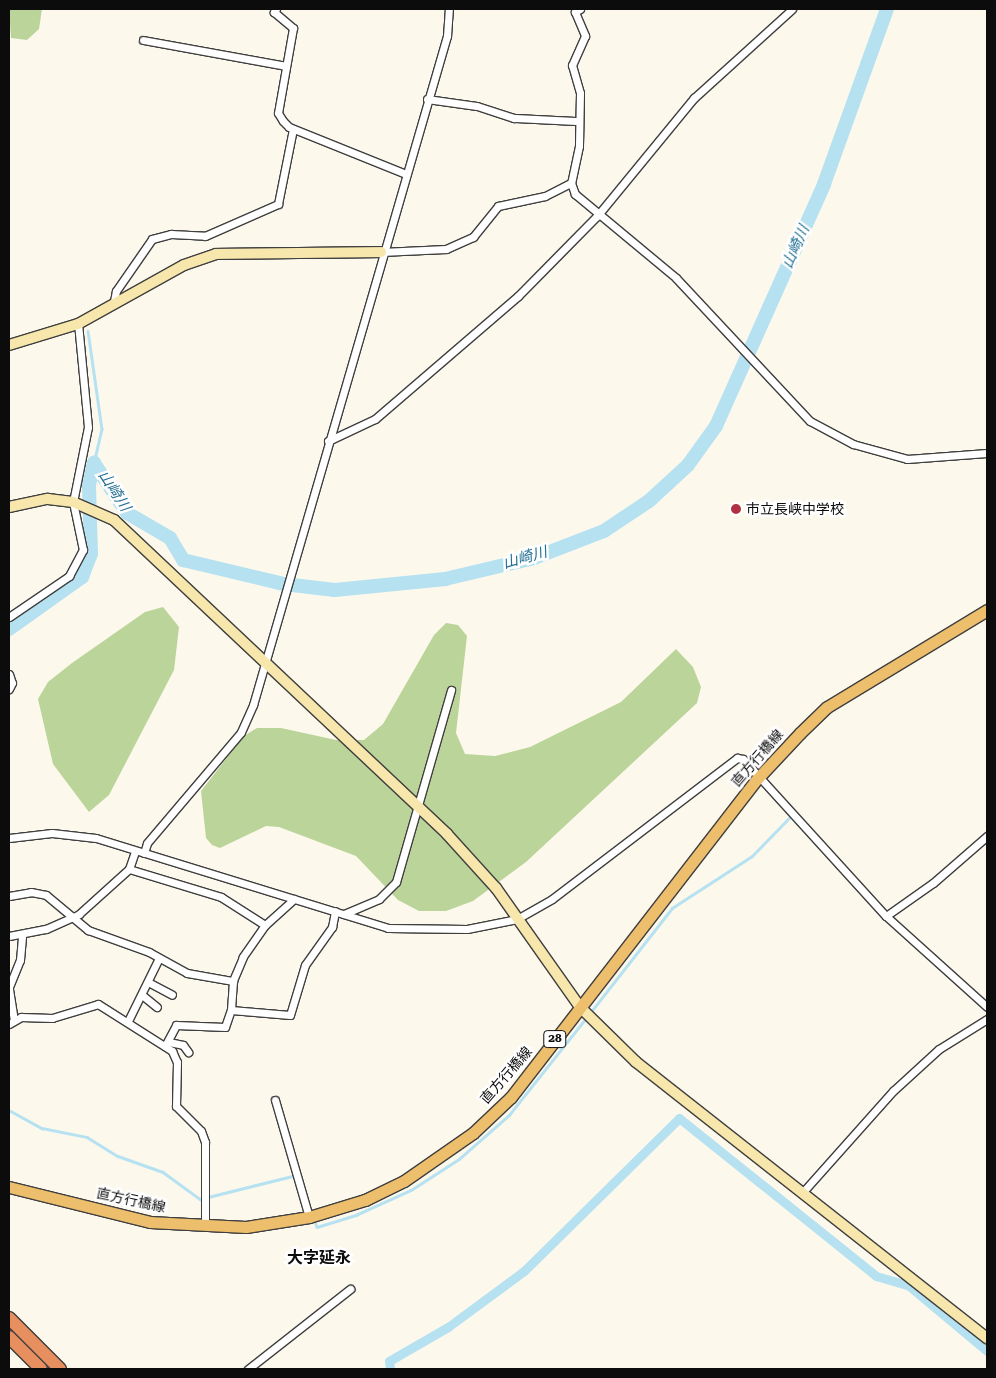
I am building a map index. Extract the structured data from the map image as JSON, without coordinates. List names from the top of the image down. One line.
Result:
{"streets":{"main road":["直方行橋線","28"]},"districts":["大字延永"],"water":["山崎川"],"places":["市立長峡中学校"]}
